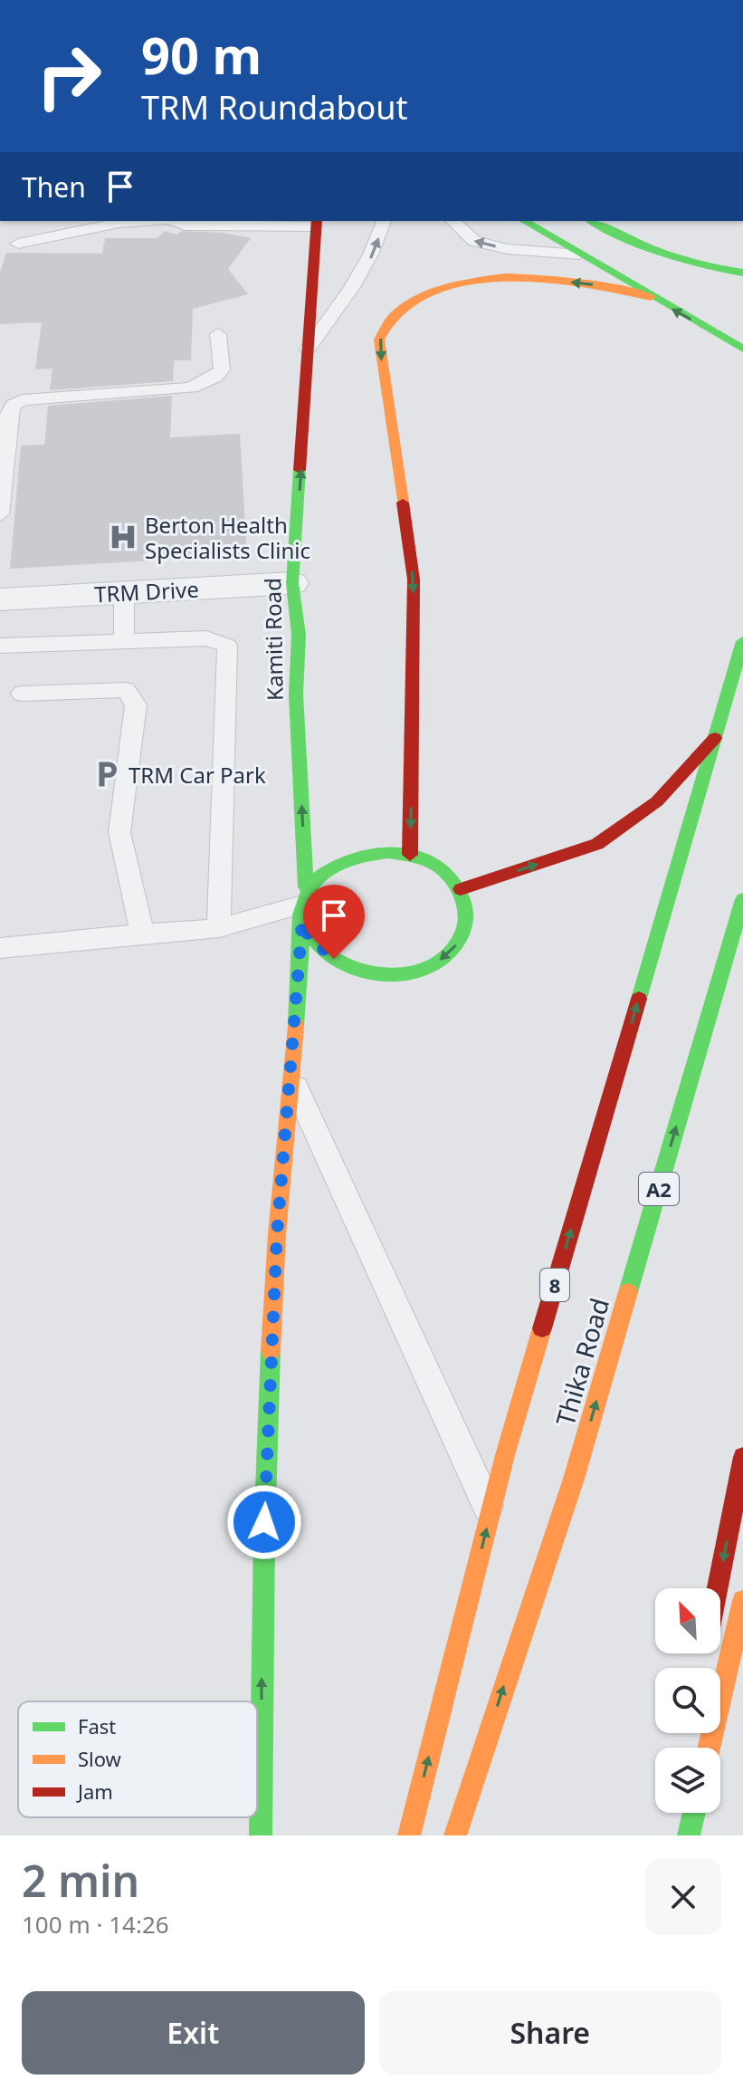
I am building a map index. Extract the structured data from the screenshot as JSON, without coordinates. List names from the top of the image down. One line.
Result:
{"streets":{"main road":["Kamiti Road","A2","8","Thika Road"],"street":["TRM Drive"]},"crossings":[["TRM Drive","Kamiti Road"]],"one_way":["Kamiti Road"],"places":{"hospital":["Berton Health Specialists Clinic"],"parking":["TRM Car Park"]},"legend":["Fast","Slow","Jam"],"north":"top left","page":{"turn":["90 m","TRM Roundabout"],"then":"Then","heading":["2 min","100 m · 14:26"],"buttons":["Exit","Share"]}}
